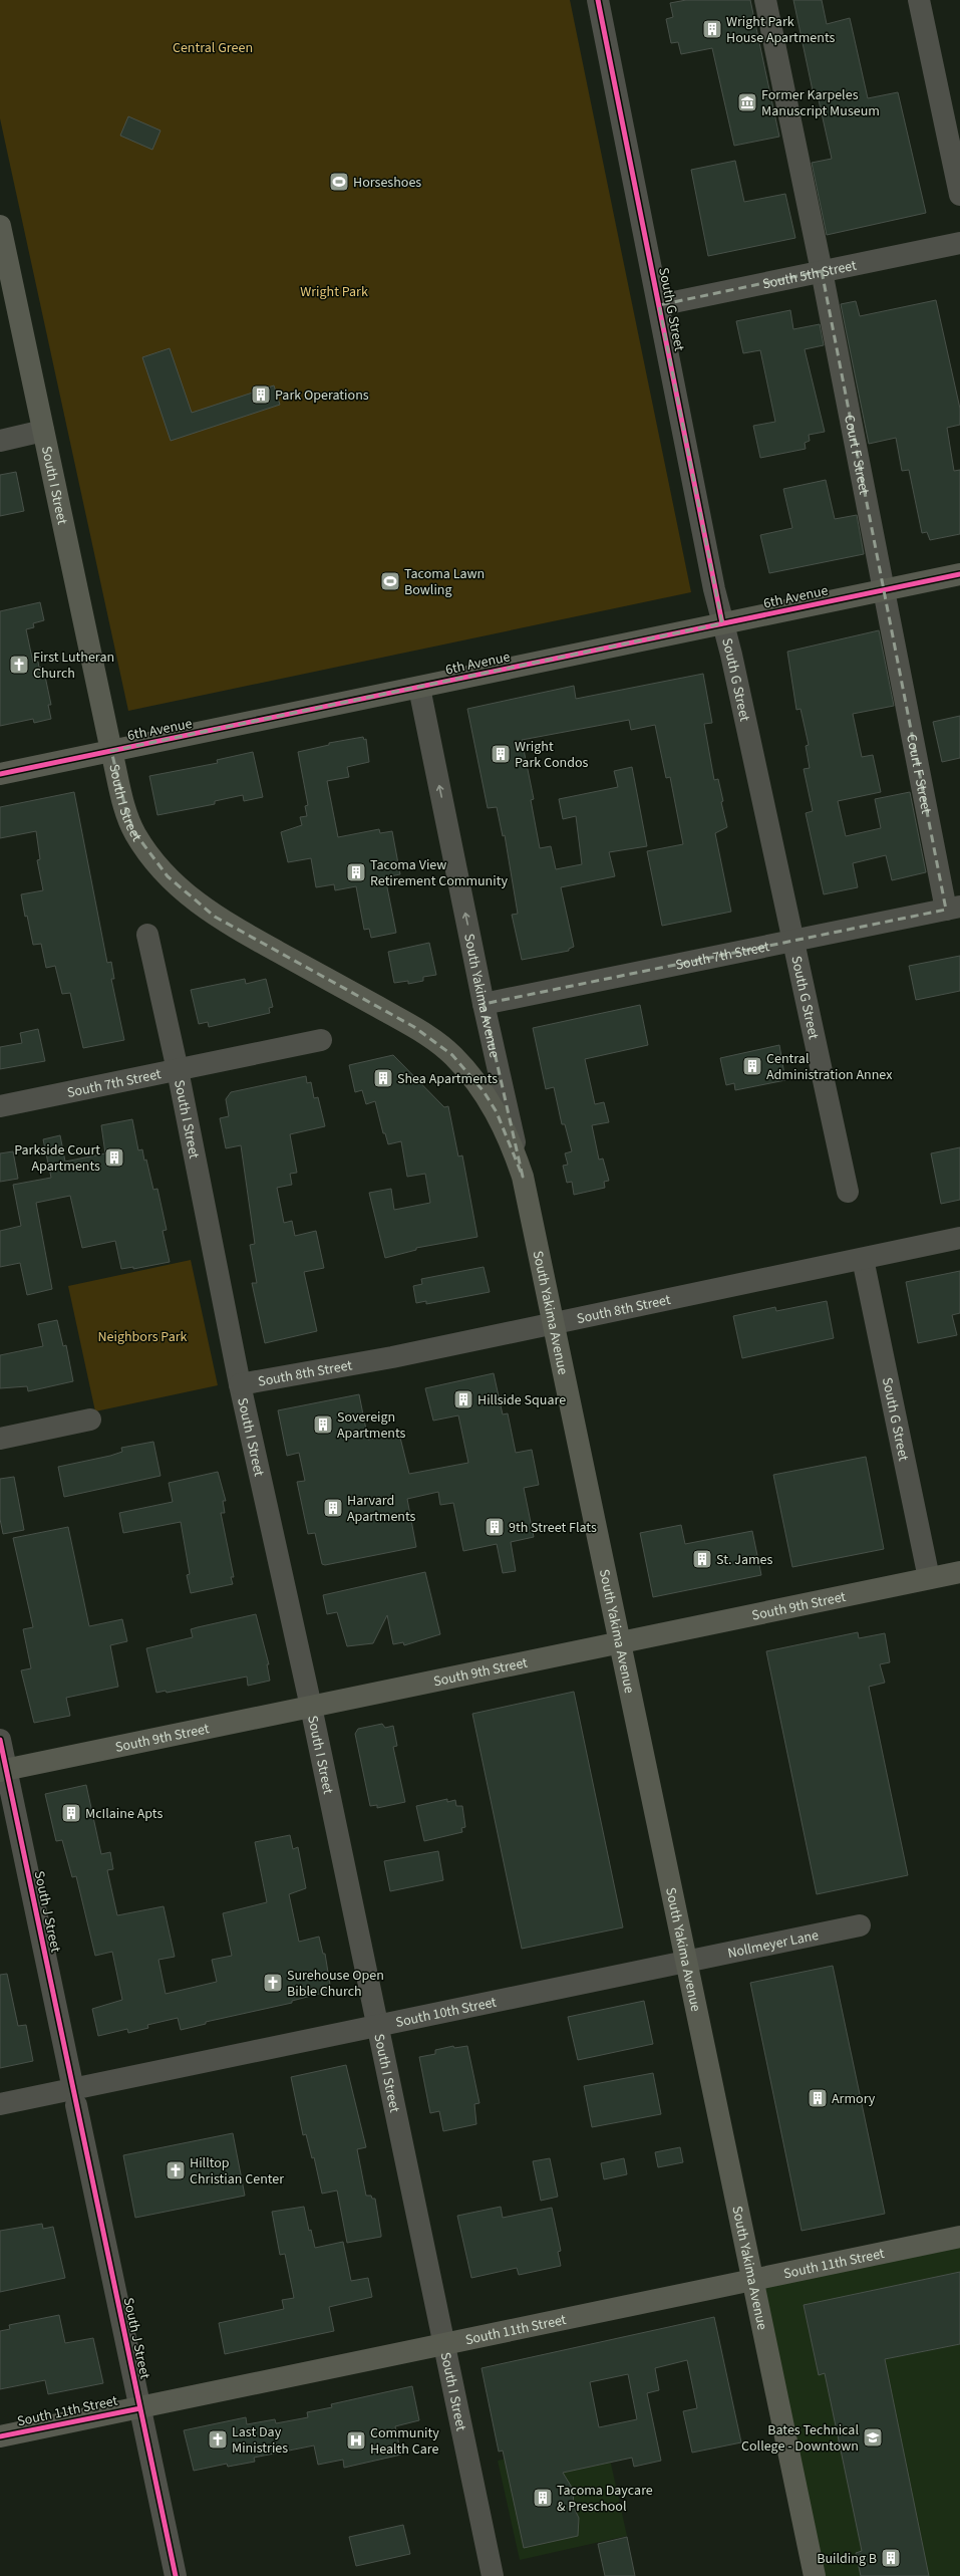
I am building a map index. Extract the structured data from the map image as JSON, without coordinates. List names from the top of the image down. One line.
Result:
{"streets":{"main road":["South I Street","6th Avenue","South Yakima Avenue","South 9th Street","South 11th Street"],"street":["South 5th Street","South G Street","Court F Street","South 7th Street","South 8th Street","South J Street","Nollmeyer Lane","South 10th Street"]},"crossings":[["South 5th Street","South G Street"],["South 5th Street","Court F Street"],["South G Street","6th Avenue"],["South G Street","South 7th Street"],["South G Street","South 8th Street"],["South G Street","South 9th Street"],["Court F Street","6th Avenue"],["Court F Street","South 7th Street"],["South I Street","6th Avenue"],["South I Street","South 7th Street"],["South I Street","South Yakima Avenue"],["South I Street","South 8th Street"],["South I Street","South 9th Street"],["South I Street","South 10th Street"],["South I Street","South 11th Street"],["6th Avenue","South Yakima Avenue"],["South 7th Street","South Yakima Avenue"],["South Yakima Avenue","South 8th Street"],["South Yakima Avenue","South 9th Street"],["South Yakima Avenue","Nollmeyer Lane"],["South Yakima Avenue","South 10th Street"],["South Yakima Avenue","South 11th Street"],["South 9th Street","South J Street"],["South J Street","South 10th Street"],["South J Street","South 11th Street"],["Nollmeyer Lane","South 10th Street"]],"parks":["Central Green","Wright Park","Neighbors Park"],"places":{"building":["Wright Park House Apartments","Park Operations","Wright Park Condos","Tacoma View Retirement Community","Central Administration Annex","Shea Apartments","Parkside Court Apartments","Hillside Square","Sovereign Apartments","Harvard Apartments","9th Street Flats","St. James","McIlaine Apts","Armory","Tacoma Daycare & Preschool","Building B"],"museum":["Former Karpeles Manuscript Museum"],"sports":["Horseshoes","Tacoma Lawn Bowling"],"church":["First Lutheran Church","Surehouse Open Bible Church","Hilltop Christian Center","Last Day Ministries"],"school or university":["Bates Technical College - Downtown"],"hospital":["Community Health Care"]}}
